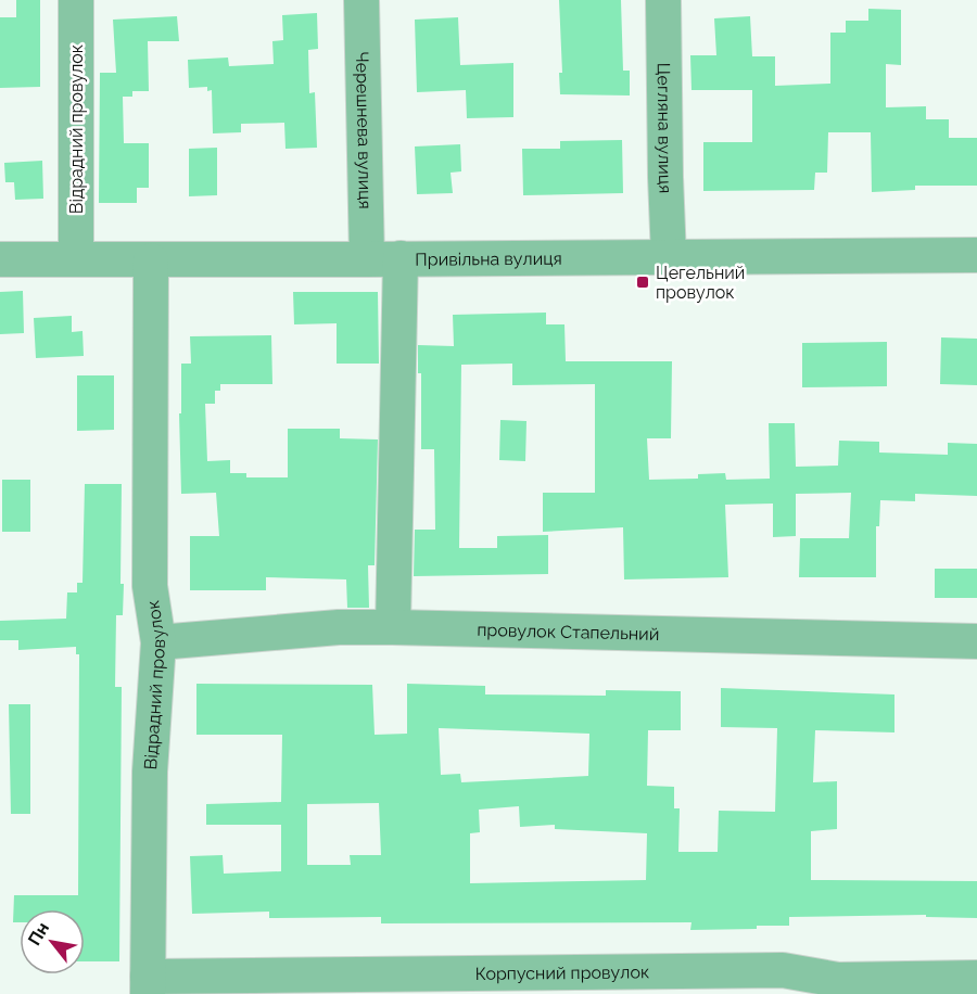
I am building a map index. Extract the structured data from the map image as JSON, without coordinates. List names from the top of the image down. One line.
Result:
{"streets":{"street":["Відрадний провулок","Цегляна вулиця","Черешнева вулиця","Привільна вулиця","провулок Стапельний","Корпусний провулок"]},"crossings":[["Відрадний провулок","Привільна вулиця"],["Відрадний провулок","провулок Стапельний"],["Відрадний провулок","Корпусний провулок"],["Цегляна вулиця","Привільна вулиця"],["Черешнева вулиця","Привільна вулиця"]],"places":{"transit":["Цегельний провулок"]},"north":"top left"}
